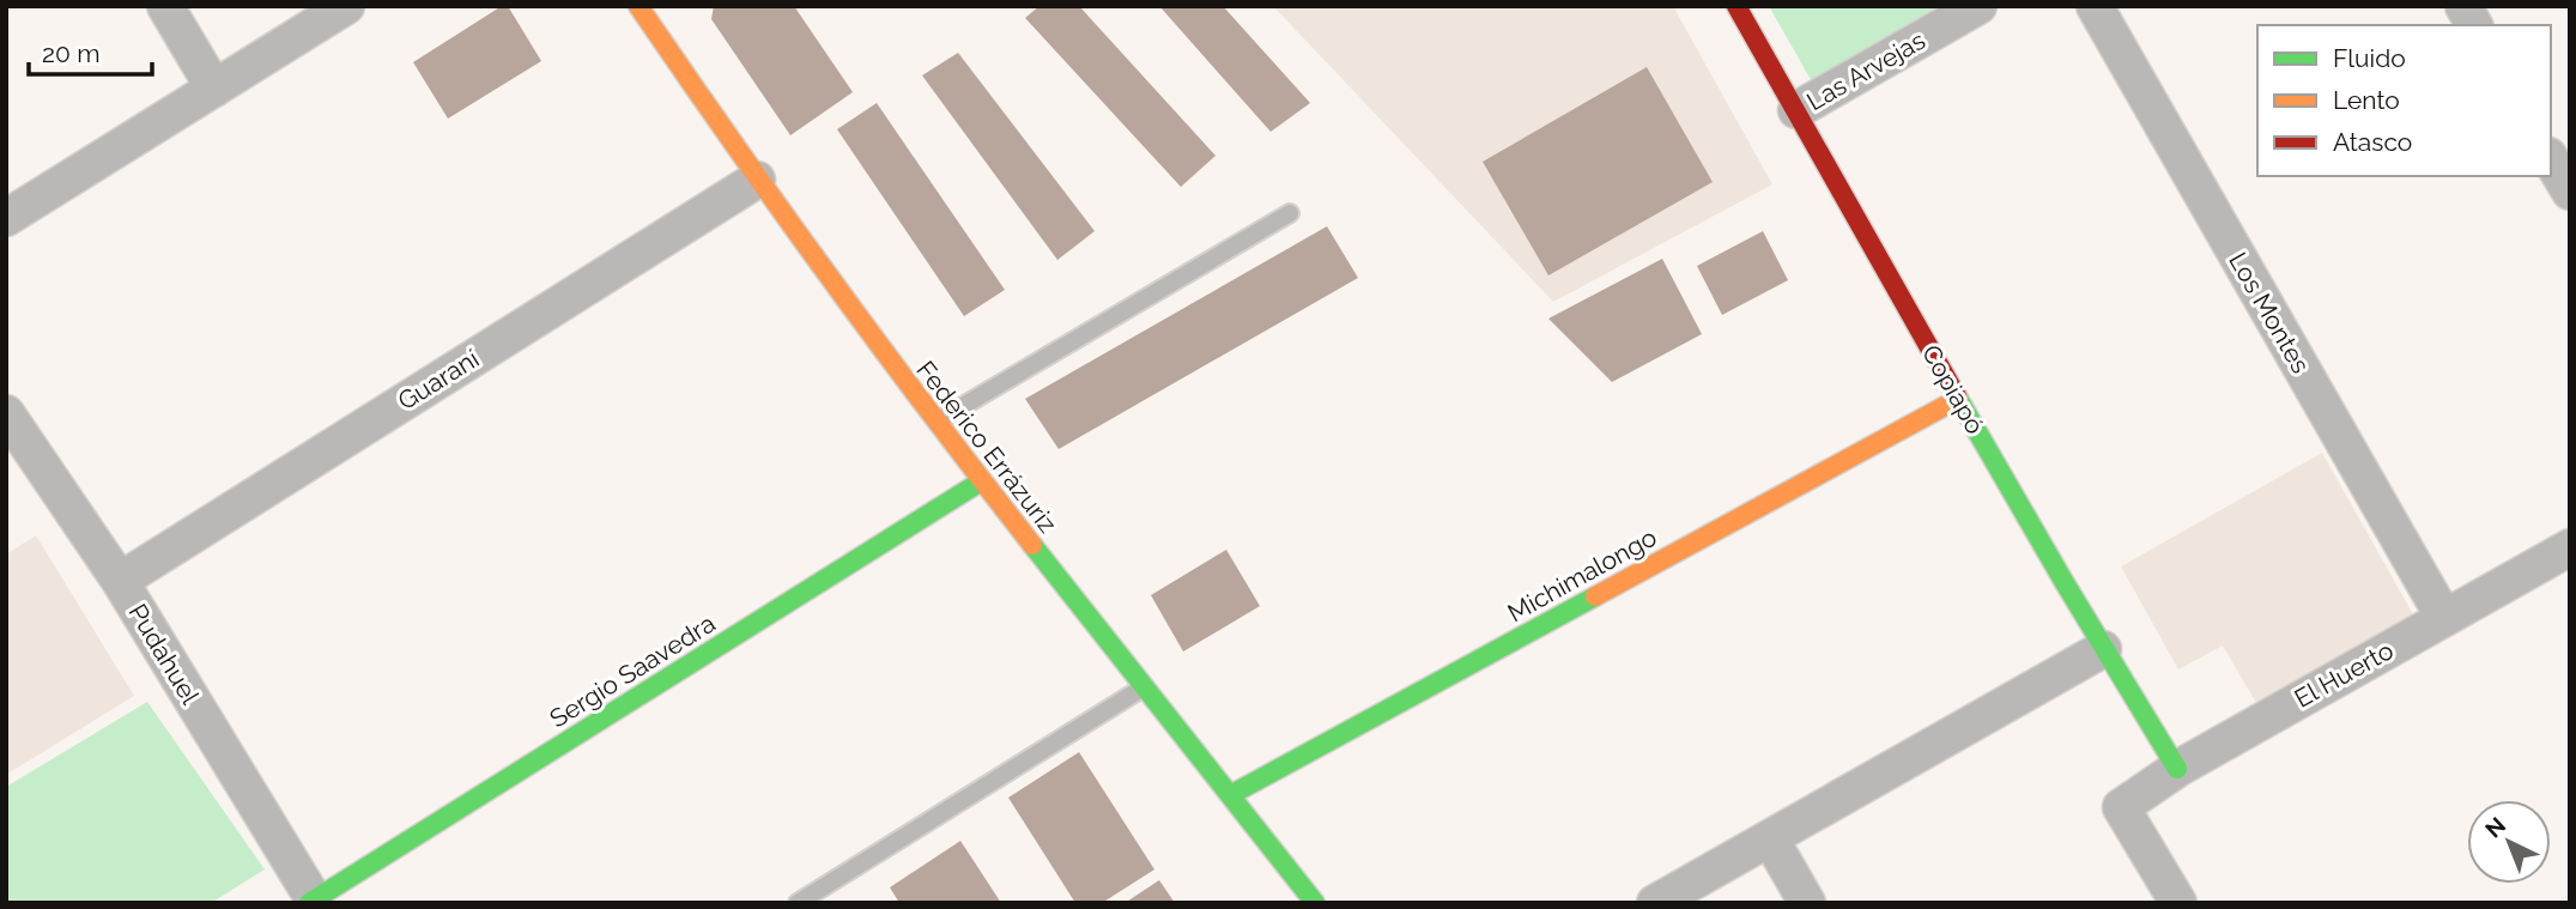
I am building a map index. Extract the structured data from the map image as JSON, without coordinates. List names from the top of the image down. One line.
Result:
{"streets":{"street":["Las Arvejas","Los Montes","Guaraní","Copiapó","Federico Errázuriz","Michimalongo","Pudahuel","Sergio Saavedra","El Huerto"]},"crossings":[["Las Arvejas","Copiapó"],["Los Montes","El Huerto"],["Guaraní","Federico Errázuriz"],["Guaraní","Pudahuel"],["Copiapó","Michimalongo"],["Copiapó","El Huerto"],["Federico Errázuriz","Michimalongo"],["Federico Errázuriz","Sergio Saavedra"],["Pudahuel","Sergio Saavedra"]],"legend":["Fluido","Lento","Atasco"],"scale_bar":"20 m","north":"top left"}
